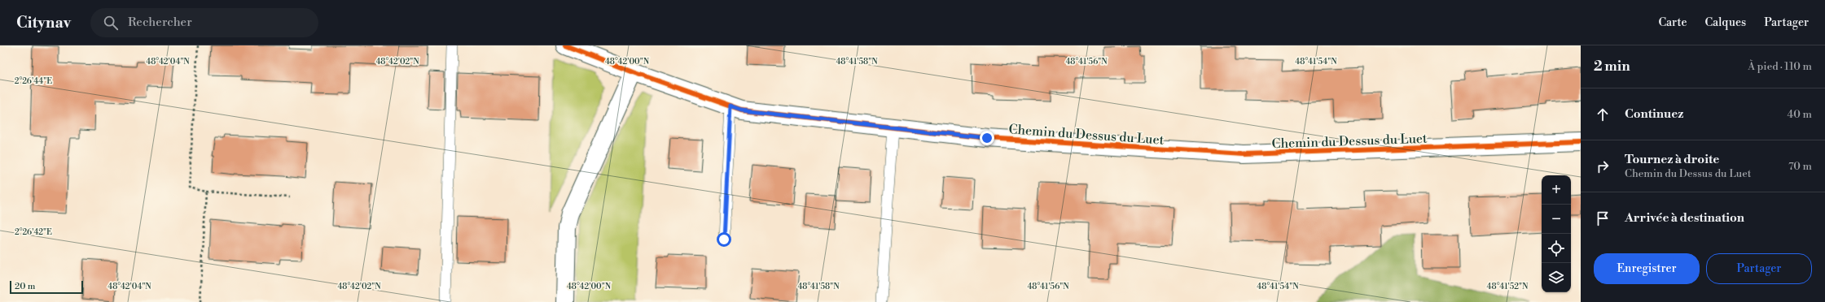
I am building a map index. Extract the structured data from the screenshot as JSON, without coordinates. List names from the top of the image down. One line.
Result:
{"streets":{"street":["Chemin du Dessus du Luet"]},"scale_bar":"20 m","page":{"header":"Citynav","search":"Rechercher","nav":["Carte","Calques","Partager"],"heading":["2 min","À pied · 110 m"],"list":[["Continuez","40 m"],["Tournez à droite","Chemin du Dessus du Luet","70 m"],"Arrivée à destination"],"map_buttons":["+","−"],"buttons":["Enregistrer","Partager"],"scale":"20 m"},"coordinates":["48°42'04\"N","48°42'02\"N","48°42'00\"N","48°41'58\"N","48°41'56\"N","48°41'54\"N","2°26'44\"E","2°26'42\"E","48°41'52\"N"]}
